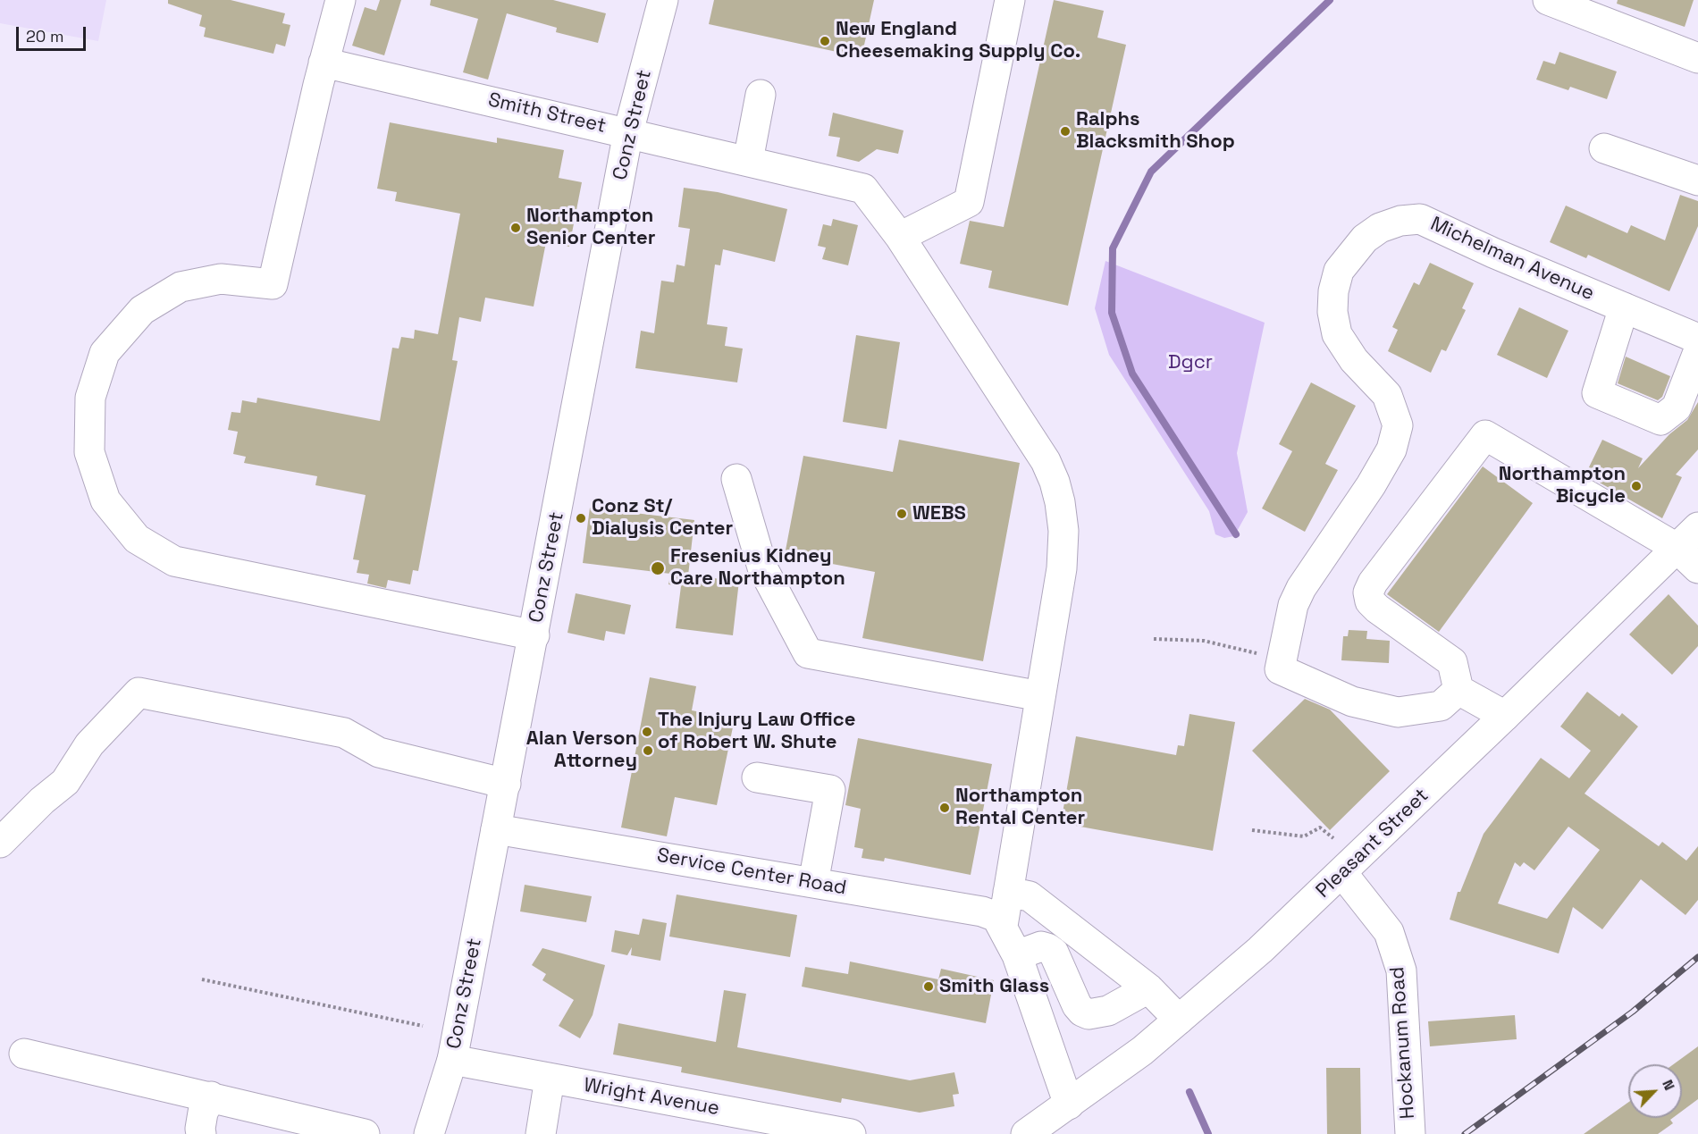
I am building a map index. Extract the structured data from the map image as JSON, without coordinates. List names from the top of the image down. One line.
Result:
{"streets":{"street":["Smith Street","Conz Street","Michelman Avenue","Pleasant Street","Service Center Road","Hockanum Road","Wright Avenue"]},"crossings":[["Smith Street","Conz Street"],["Conz Street","Service Center Road"],["Conz Street","Wright Avenue"],["Pleasant Street","Hockanum Road"]],"parks":["Dgcr"],"places":["New England Cheesemaking Supply Co.","Ralphs Blacksmith Shop","Northampton Senior Center","Northampton Bicycle","WEBS","Conz St/ Dialysis Center","Fresenius Kidney Care Northampton","The Injury Law Office of Robert W. Shute","Alan Verson Attorney","Northampton Rental Center","Smith Glass"],"scale_bar":"20 m","north":"top right"}
